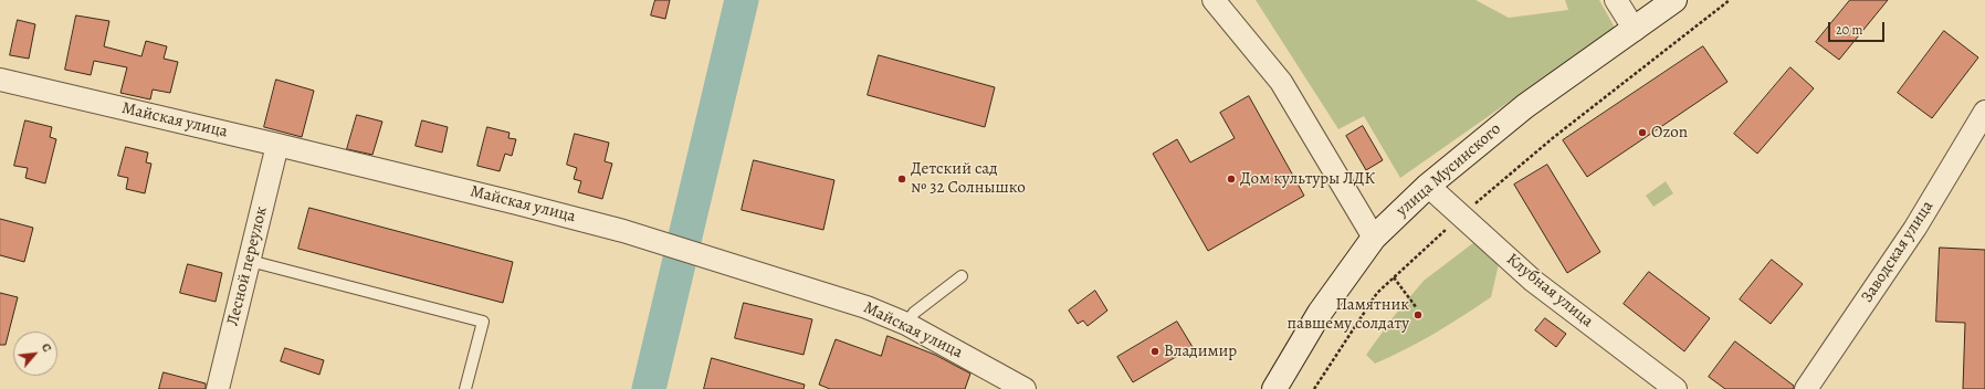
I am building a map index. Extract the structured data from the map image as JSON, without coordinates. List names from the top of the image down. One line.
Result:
{"streets":{"street":["Майская улица","улица Мусинского","Заводская улица","Лесной переулок","Клубная улица"]},"crossings":[["Майская улица","Лесной переулок"],["улица Мусинского","Клубная улица"]],"places":["Ozon","Детский сад № 32 Солнышко","Дом культуры ЛДК","Памятник павшему солдату","Владимир"],"scale_bar":"20 m","north":"top right"}
